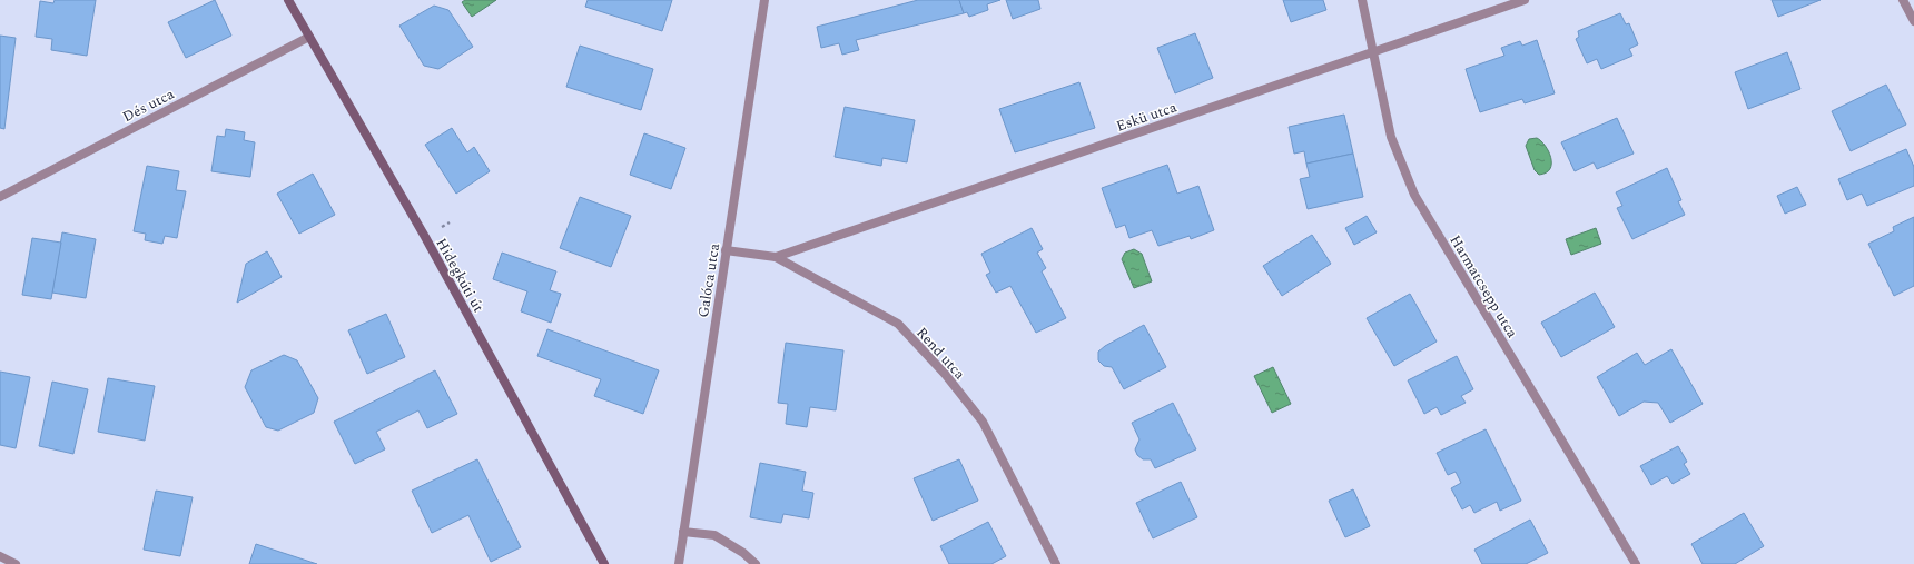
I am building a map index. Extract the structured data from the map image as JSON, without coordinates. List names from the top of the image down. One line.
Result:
{"streets":{"main road":["Hidegkúti út"],"street":["Dés utca","Eskü utca","Galóca utca","Harmatcsepp utca","Rend utca"]},"crossings":[["Dés utca","Hidegkúti út"],["Eskü utca","Harmatcsepp utca"],["Eskü utca","Rend utca"],["Galóca utca","Rend utca"]]}
